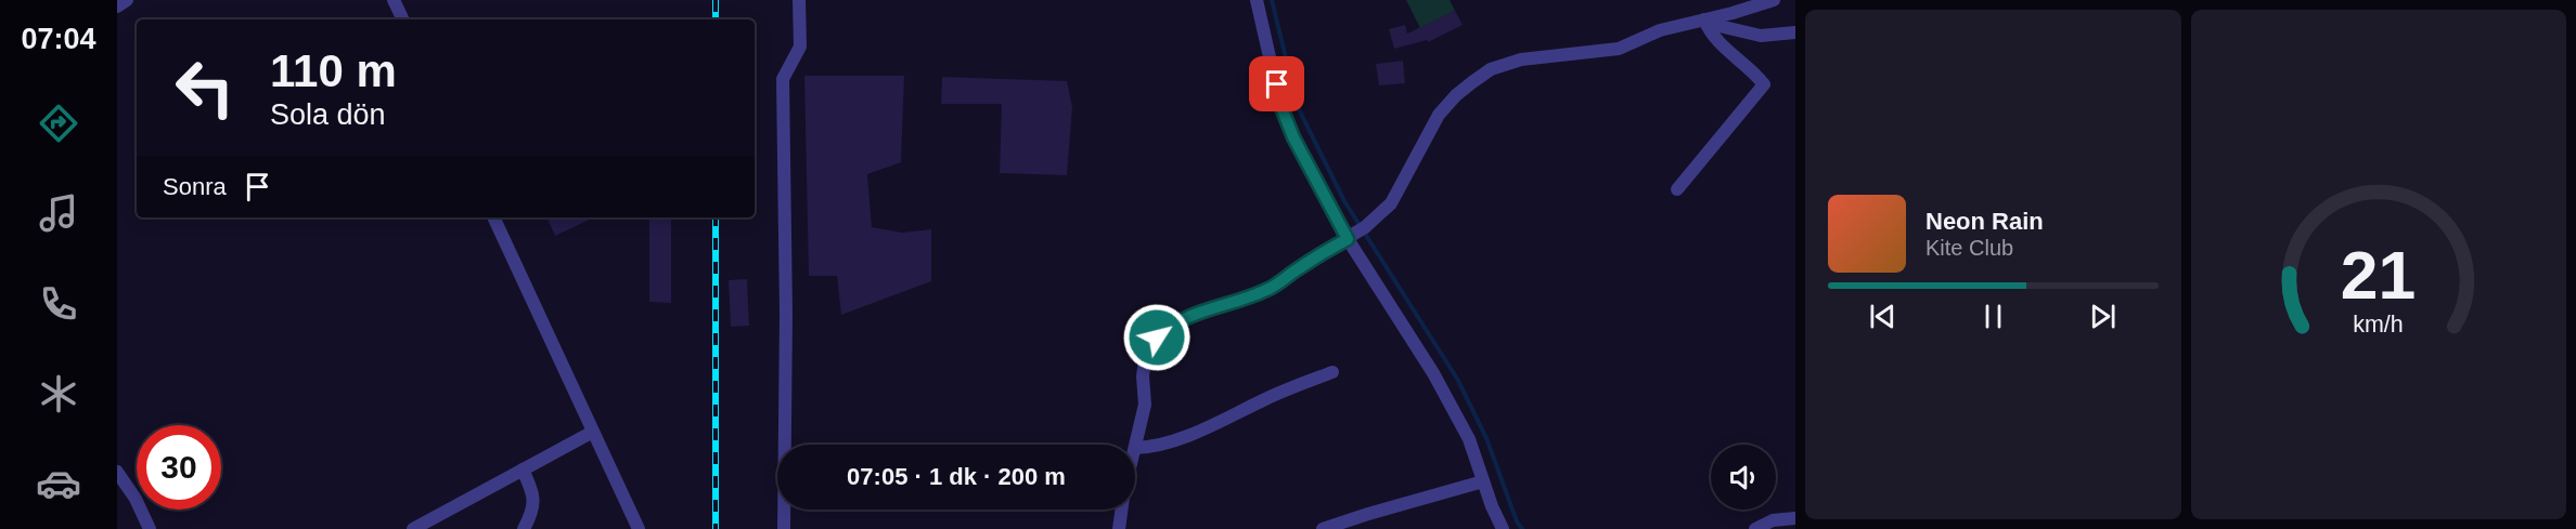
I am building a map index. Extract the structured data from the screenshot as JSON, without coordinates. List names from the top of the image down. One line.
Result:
{"page":{"tabs":"07:04","turn":["110 m","Sola dön"],"then":"Sonra","song":["Neon Rain","Kite Club"],"limit":"30","trip":"07:05 · 1 dk · 200 m","gauge":["21","km/h"]}}
